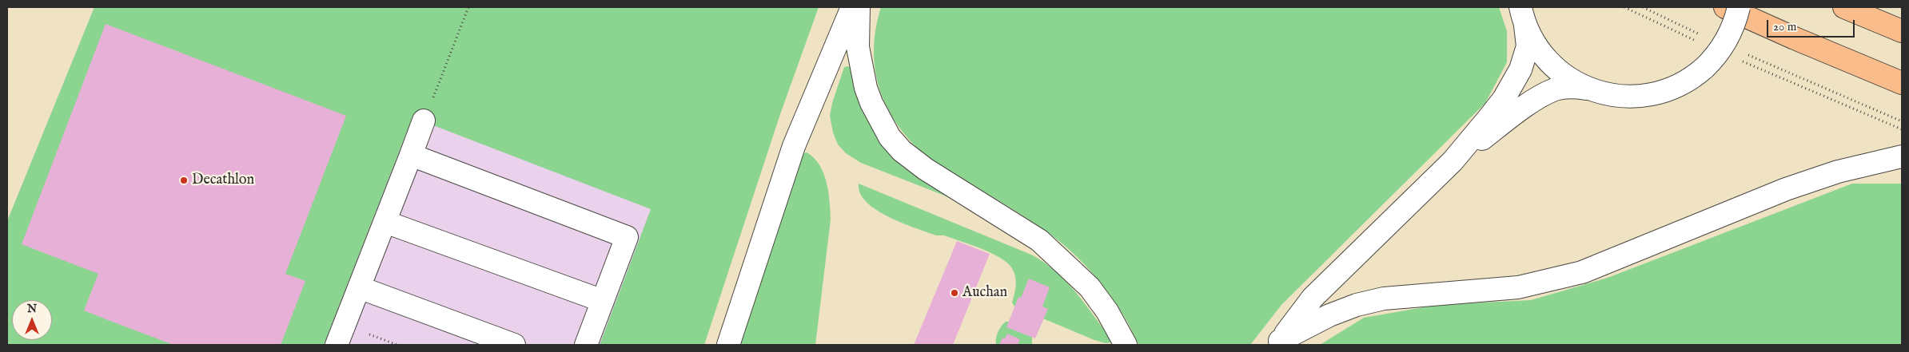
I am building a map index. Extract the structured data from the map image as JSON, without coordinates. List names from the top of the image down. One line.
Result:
{"places":["Decathlon","Auchan"],"scale_bar":"20 m","north":"top"}
